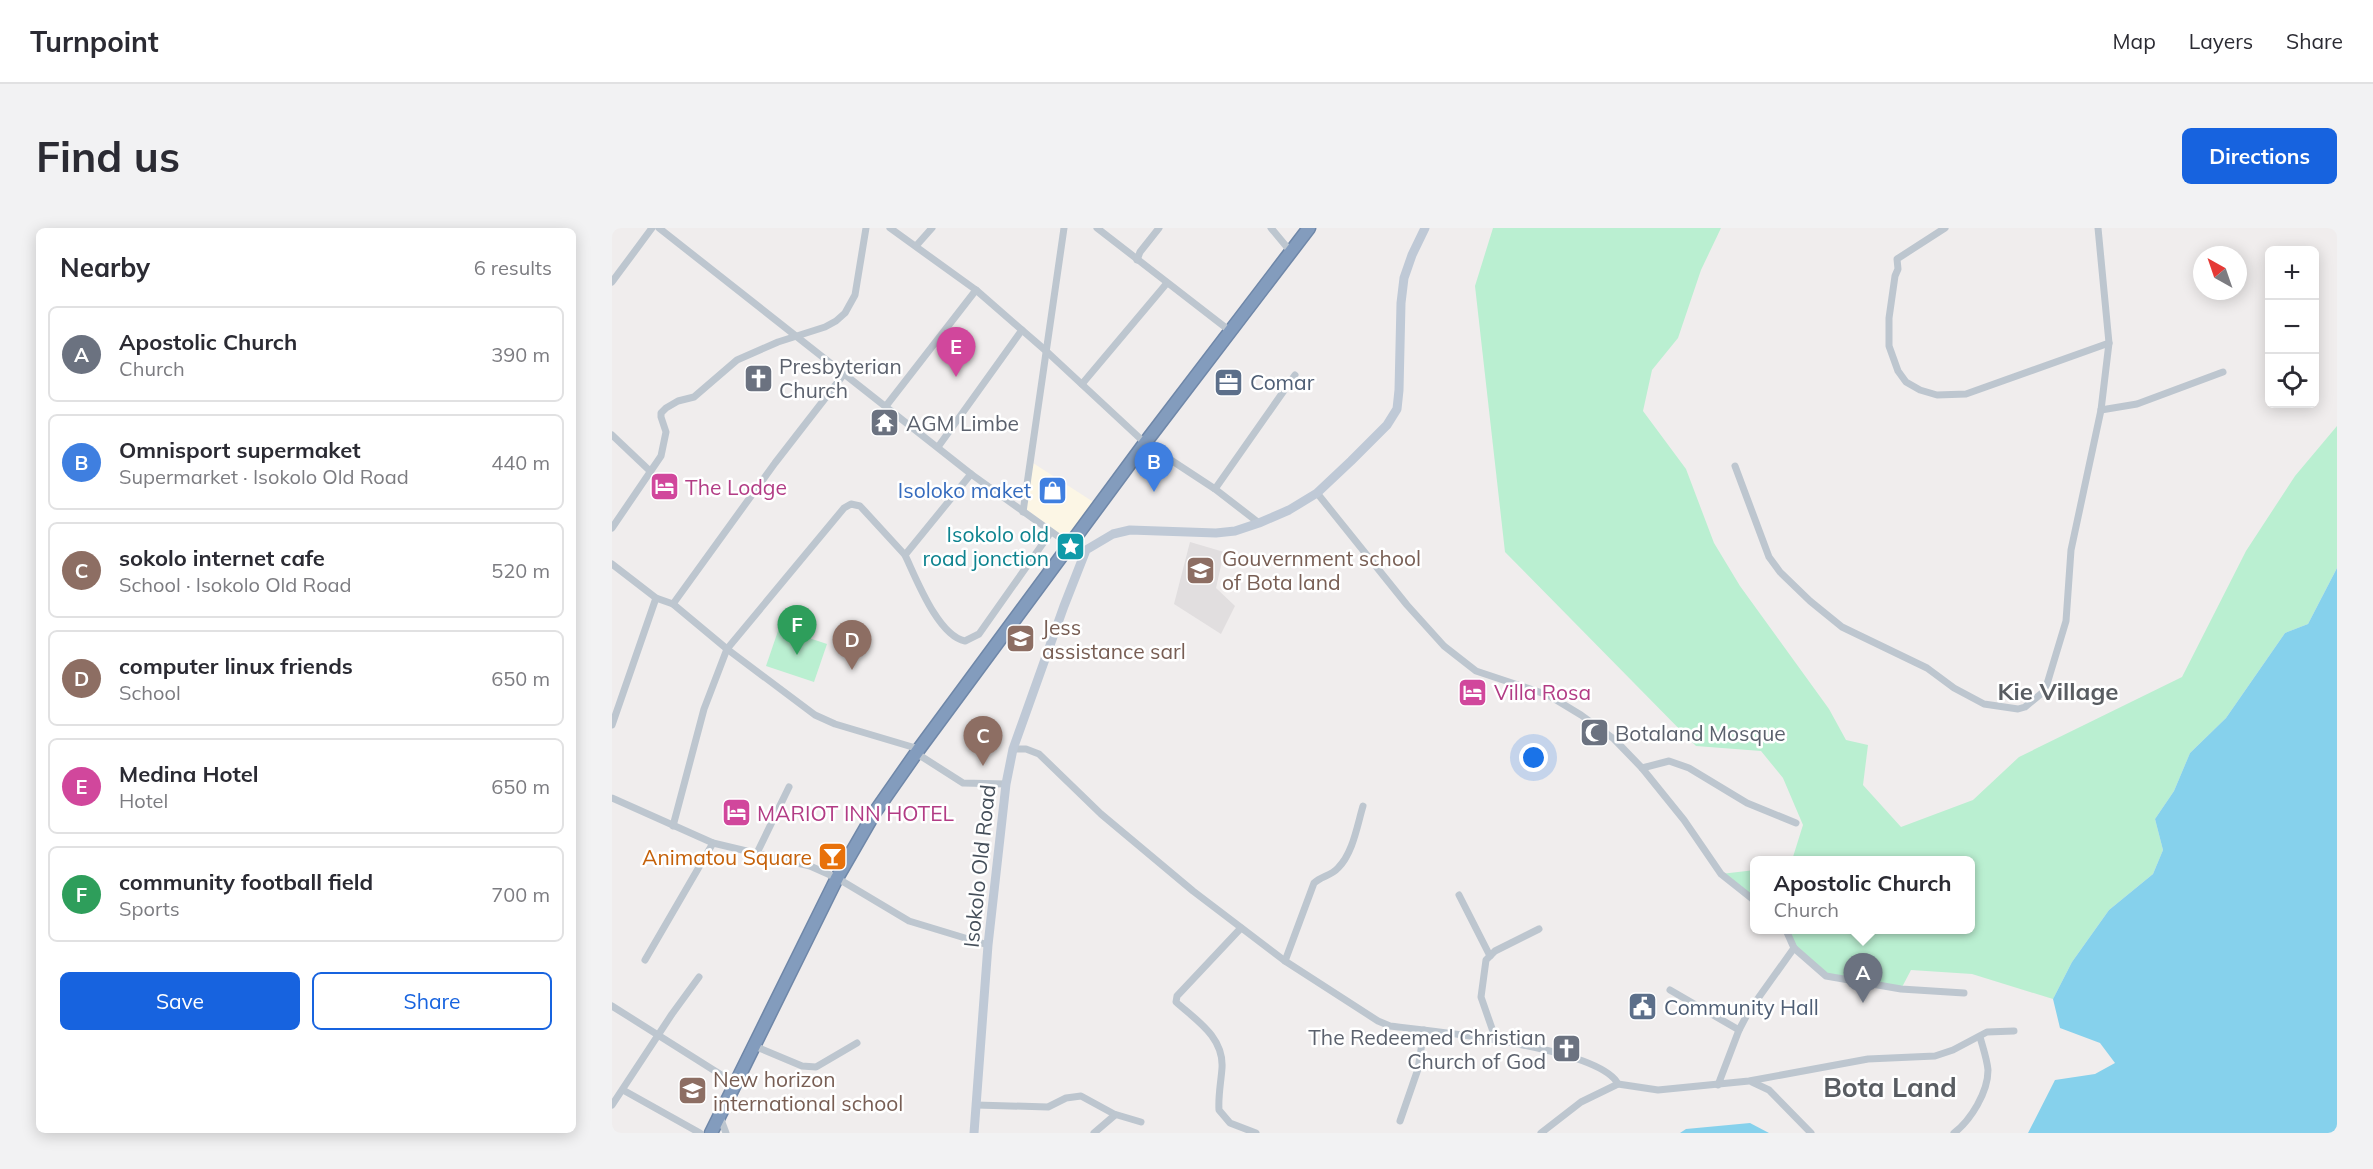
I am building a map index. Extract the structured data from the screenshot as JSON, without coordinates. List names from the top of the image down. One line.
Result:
{"streets":{"street":["Isokolo Old Road"]},"districts":["Kie Village","Bota Land"],"places":{"church":["Presbyterian Church","The Redeemed Christian Church of God"],"office":["Comar"],"temple":["AGM Limbe"],"hotel":["The Lodge","Villa Rosa","MARIOT INN HOTEL"],"shop":["Isoloko maket"],"place":["Isokolo old road jonction"],"school or university":["Gouvernment school of Bota land","Jess assistance sarl","New horizon international school"],"mosque":["Botaland Mosque"],"bar":["Animatou Square"],"public building":["Community Hall"]},"north":"top left","page":{"header":"Turnpoint","nav":["Map","Layers","Share"],"buttons":["Directions",["Save","Share"]],"title":"Find us","heading":["Nearby","6 results"],"map_buttons":["+","−"],"list":[{"mark":"A","name":"Apostolic Church","note":"Church","value":"390 m"},{"mark":"B","name":"Omnisport supermaket","note":"Supermarket · Isokolo Old Road","value":"440 m"},{"mark":"C","name":"sokolo internet cafe","note":"School · Isokolo Old Road","value":"520 m"},{"mark":"D","name":"computer linux friends","note":"School","value":"650 m"},{"mark":"E","name":"Medina Hotel","note":"Hotel","value":"650 m"},{"mark":"F","name":"community football field","note":"Sports","value":"700 m"}],"pins":["E","B","F","D","C","A"],"popup":["Apostolic Church","Church"]}}
